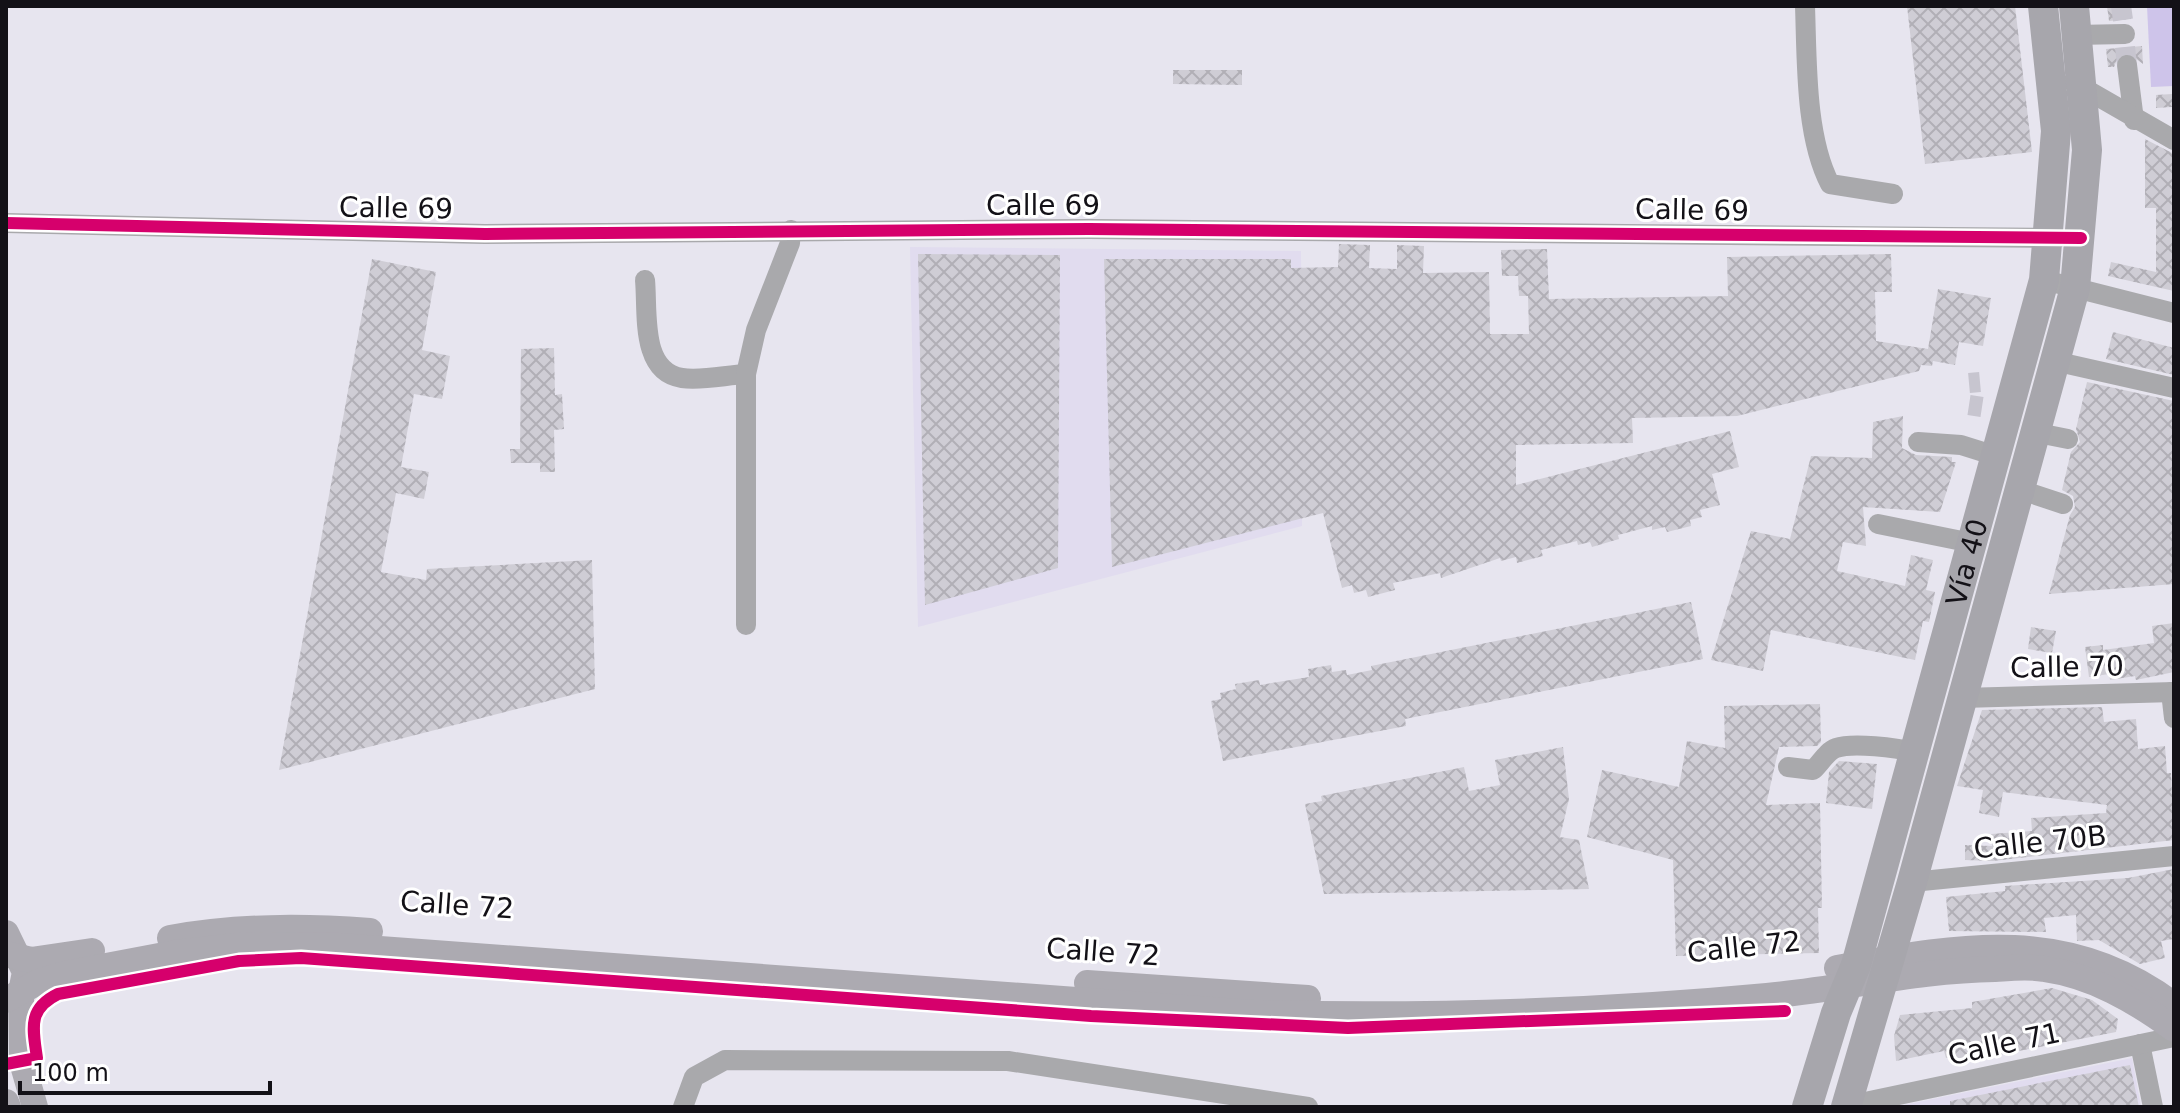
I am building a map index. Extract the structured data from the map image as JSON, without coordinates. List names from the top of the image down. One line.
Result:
{"streets":{"highway":["Vía 40"],"main road":["Calle 72"],"street":["Calle 69","Calle 70","Calle 70B","Calle 71"]},"crossings":[["Calle 69","Vía 40"],["Vía 40","Calle 70"],["Vía 40","Calle 70B"],["Vía 40","Calle 72"],["Vía 40","Calle 71"]],"scale_bar":"100 m"}
